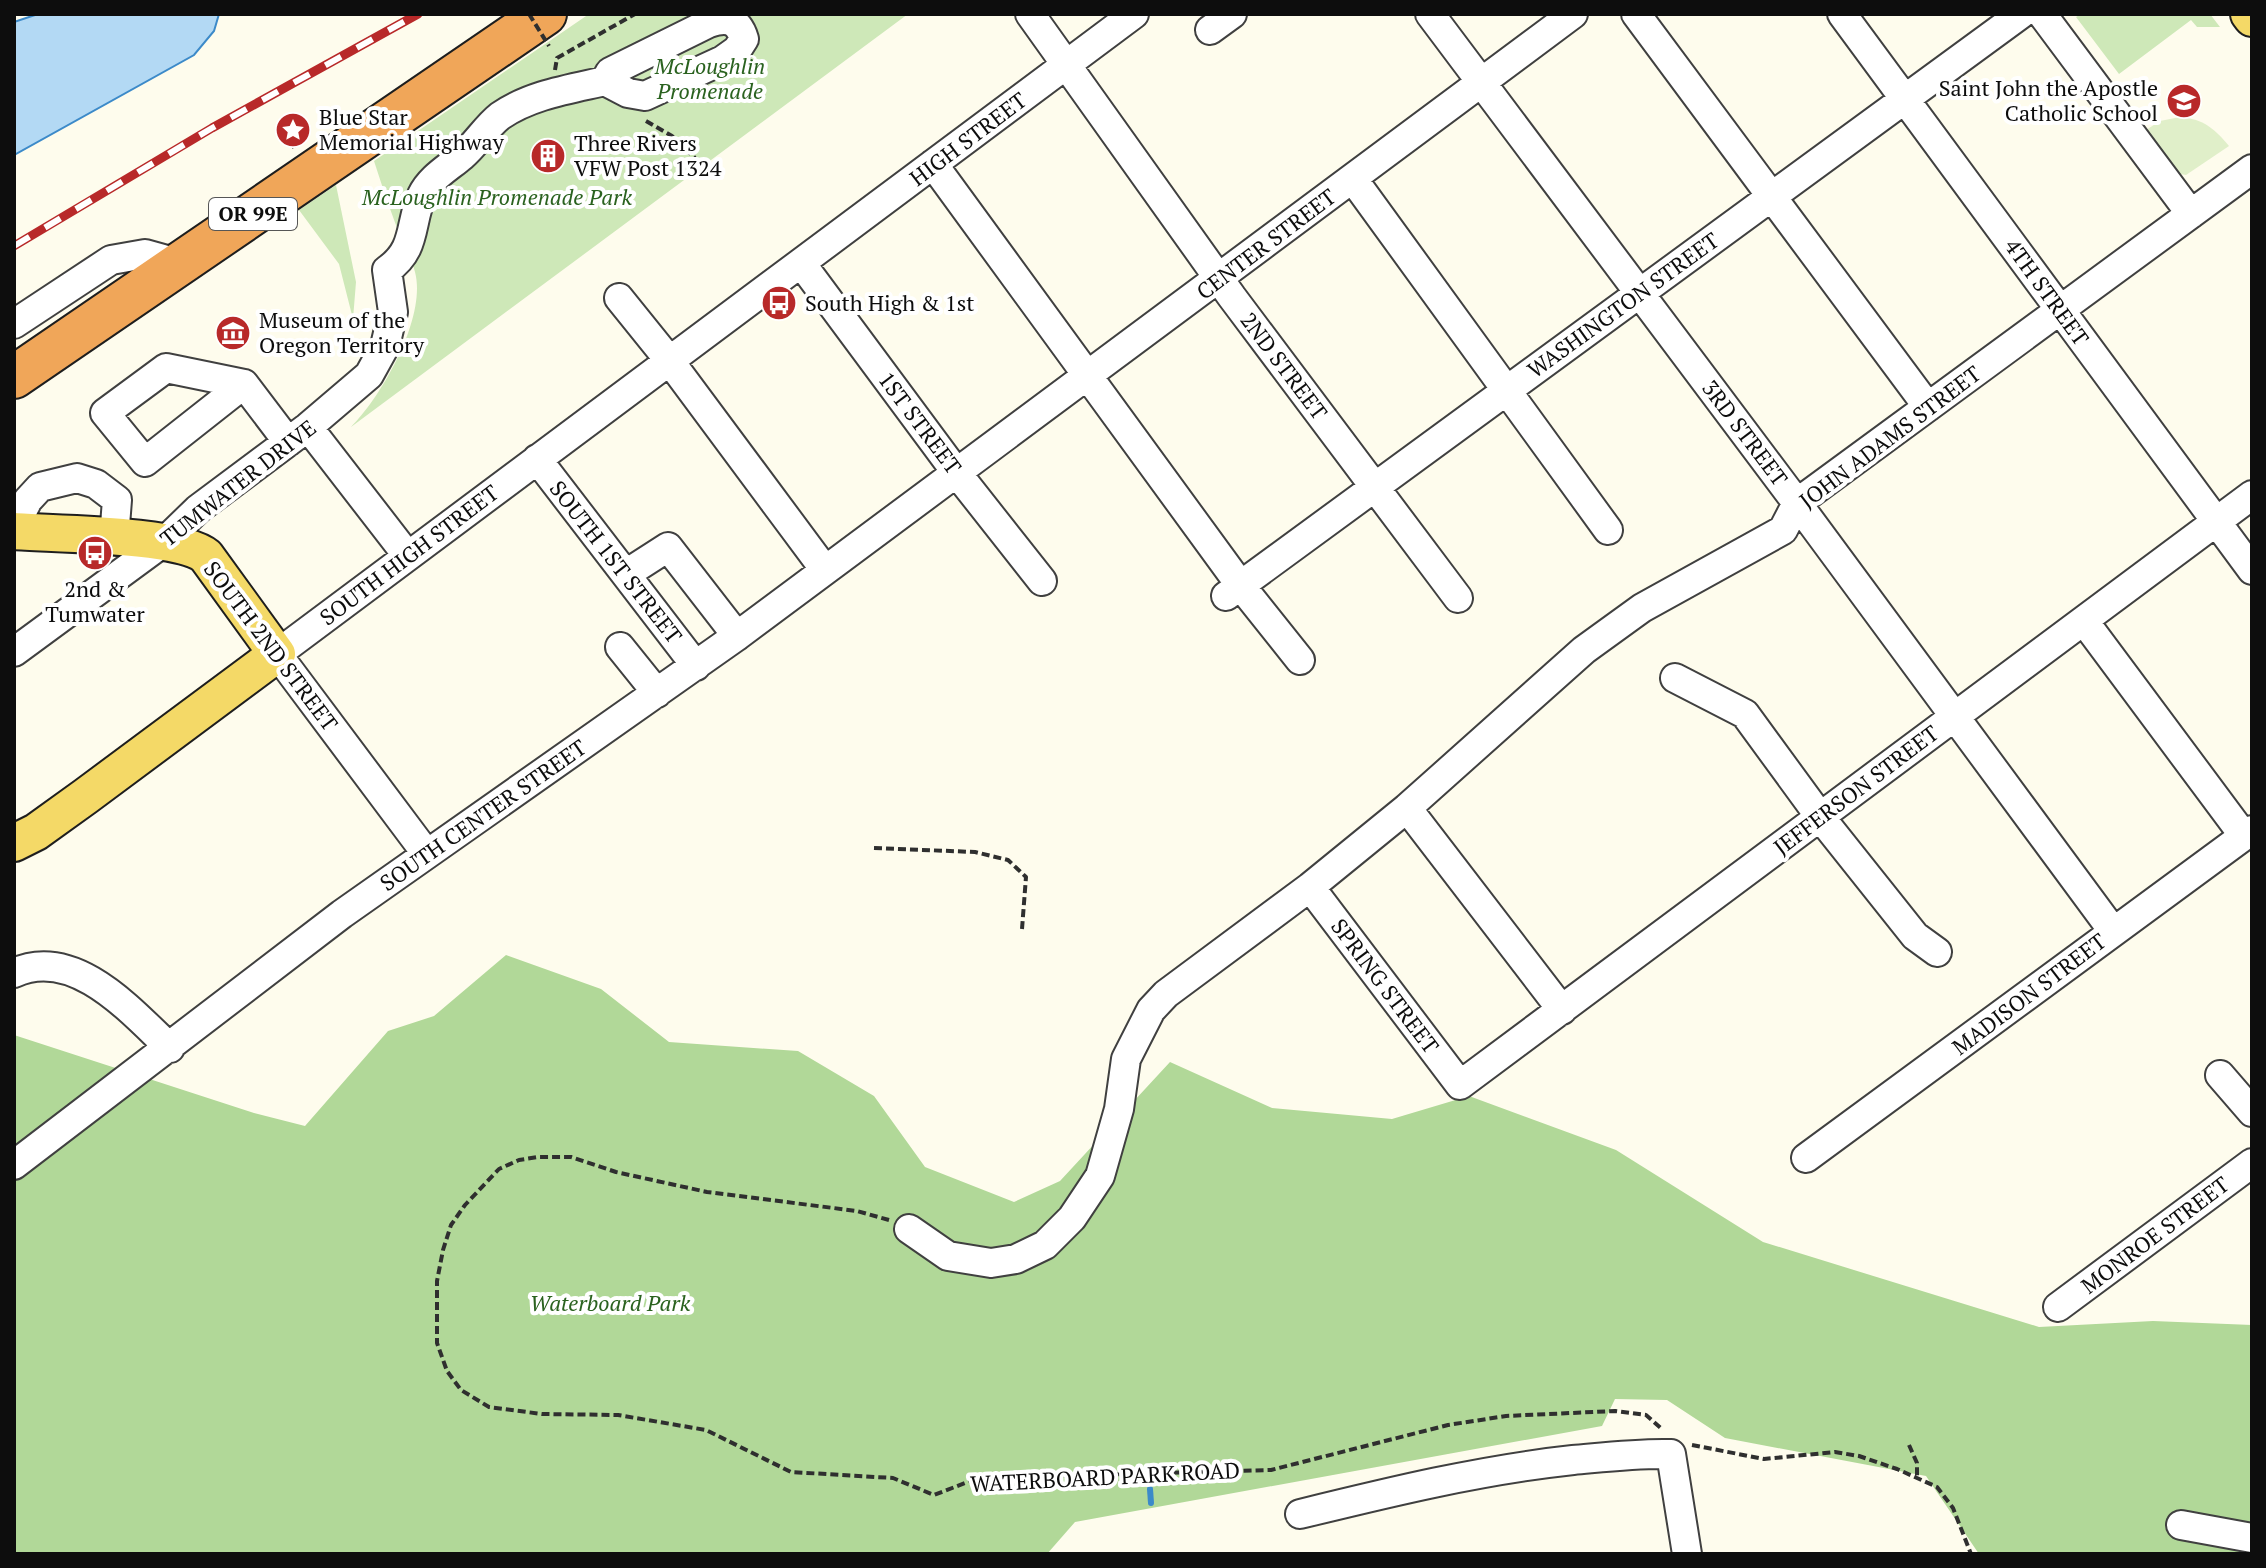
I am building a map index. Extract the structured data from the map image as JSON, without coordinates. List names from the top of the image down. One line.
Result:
{"streets":{"highway":["OR 99E"],"main road":["SOUTH HIGH STREET","SOUTH 2ND STREET"],"street":["HIGH STREET","CENTER STREET","4TH STREET","WASHINGTON STREET","2ND STREET","1ST STREET","3RD STREET","JOHN ADAMS STREET","TUMWATER DRIVE","SOUTH 1ST STREET","JEFFERSON STREET","SOUTH CENTER STREET","SPRING STREET","MADISON STREET","MONROE STREET"],"path":["WATERBOARD PARK ROAD"]},"crossings":[["HIGH STREET","2ND STREET"],["HIGH STREET","1ST STREET"],["HIGH STREET","SOUTH HIGH STREET"],["CENTER STREET","2ND STREET"],["CENTER STREET","1ST STREET"],["CENTER STREET","3RD STREET"],["CENTER STREET","SOUTH CENTER STREET"],["4TH STREET","WASHINGTON STREET"],["4TH STREET","JOHN ADAMS STREET"],["4TH STREET","JEFFERSON STREET"],["WASHINGTON STREET","2ND STREET"],["WASHINGTON STREET","3RD STREET"],["1ST STREET","SOUTH HIGH STREET"],["1ST STREET","SOUTH CENTER STREET"],["3RD STREET","JOHN ADAMS STREET"],["3RD STREET","JEFFERSON STREET"],["3RD STREET","MADISON STREET"],["JOHN ADAMS STREET","SPRING STREET"],["JOHN ADAMS STREET","WATERBOARD PARK ROAD"],["TUMWATER DRIVE","SOUTH 2ND STREET"],["SOUTH HIGH STREET","SOUTH 1ST STREET"],["SOUTH HIGH STREET","SOUTH 2ND STREET"],["SOUTH 1ST STREET","SOUTH CENTER STREET"],["SOUTH 2ND STREET","SOUTH CENTER STREET"],["JEFFERSON STREET","SPRING STREET"]],"parks":["McLoughlin Promenade","McLoughlin Promenade Park","Waterboard Park"],"places":{"school or university":["Saint John the Apostle Catholic School"],"place":["Blue Star Memorial Highway"],"building":["Three Rivers VFW Post 1324"],"bus stop":["South High & 1st","2nd & Tumwater"],"museum":["Museum of the Oregon Territory"]}}
